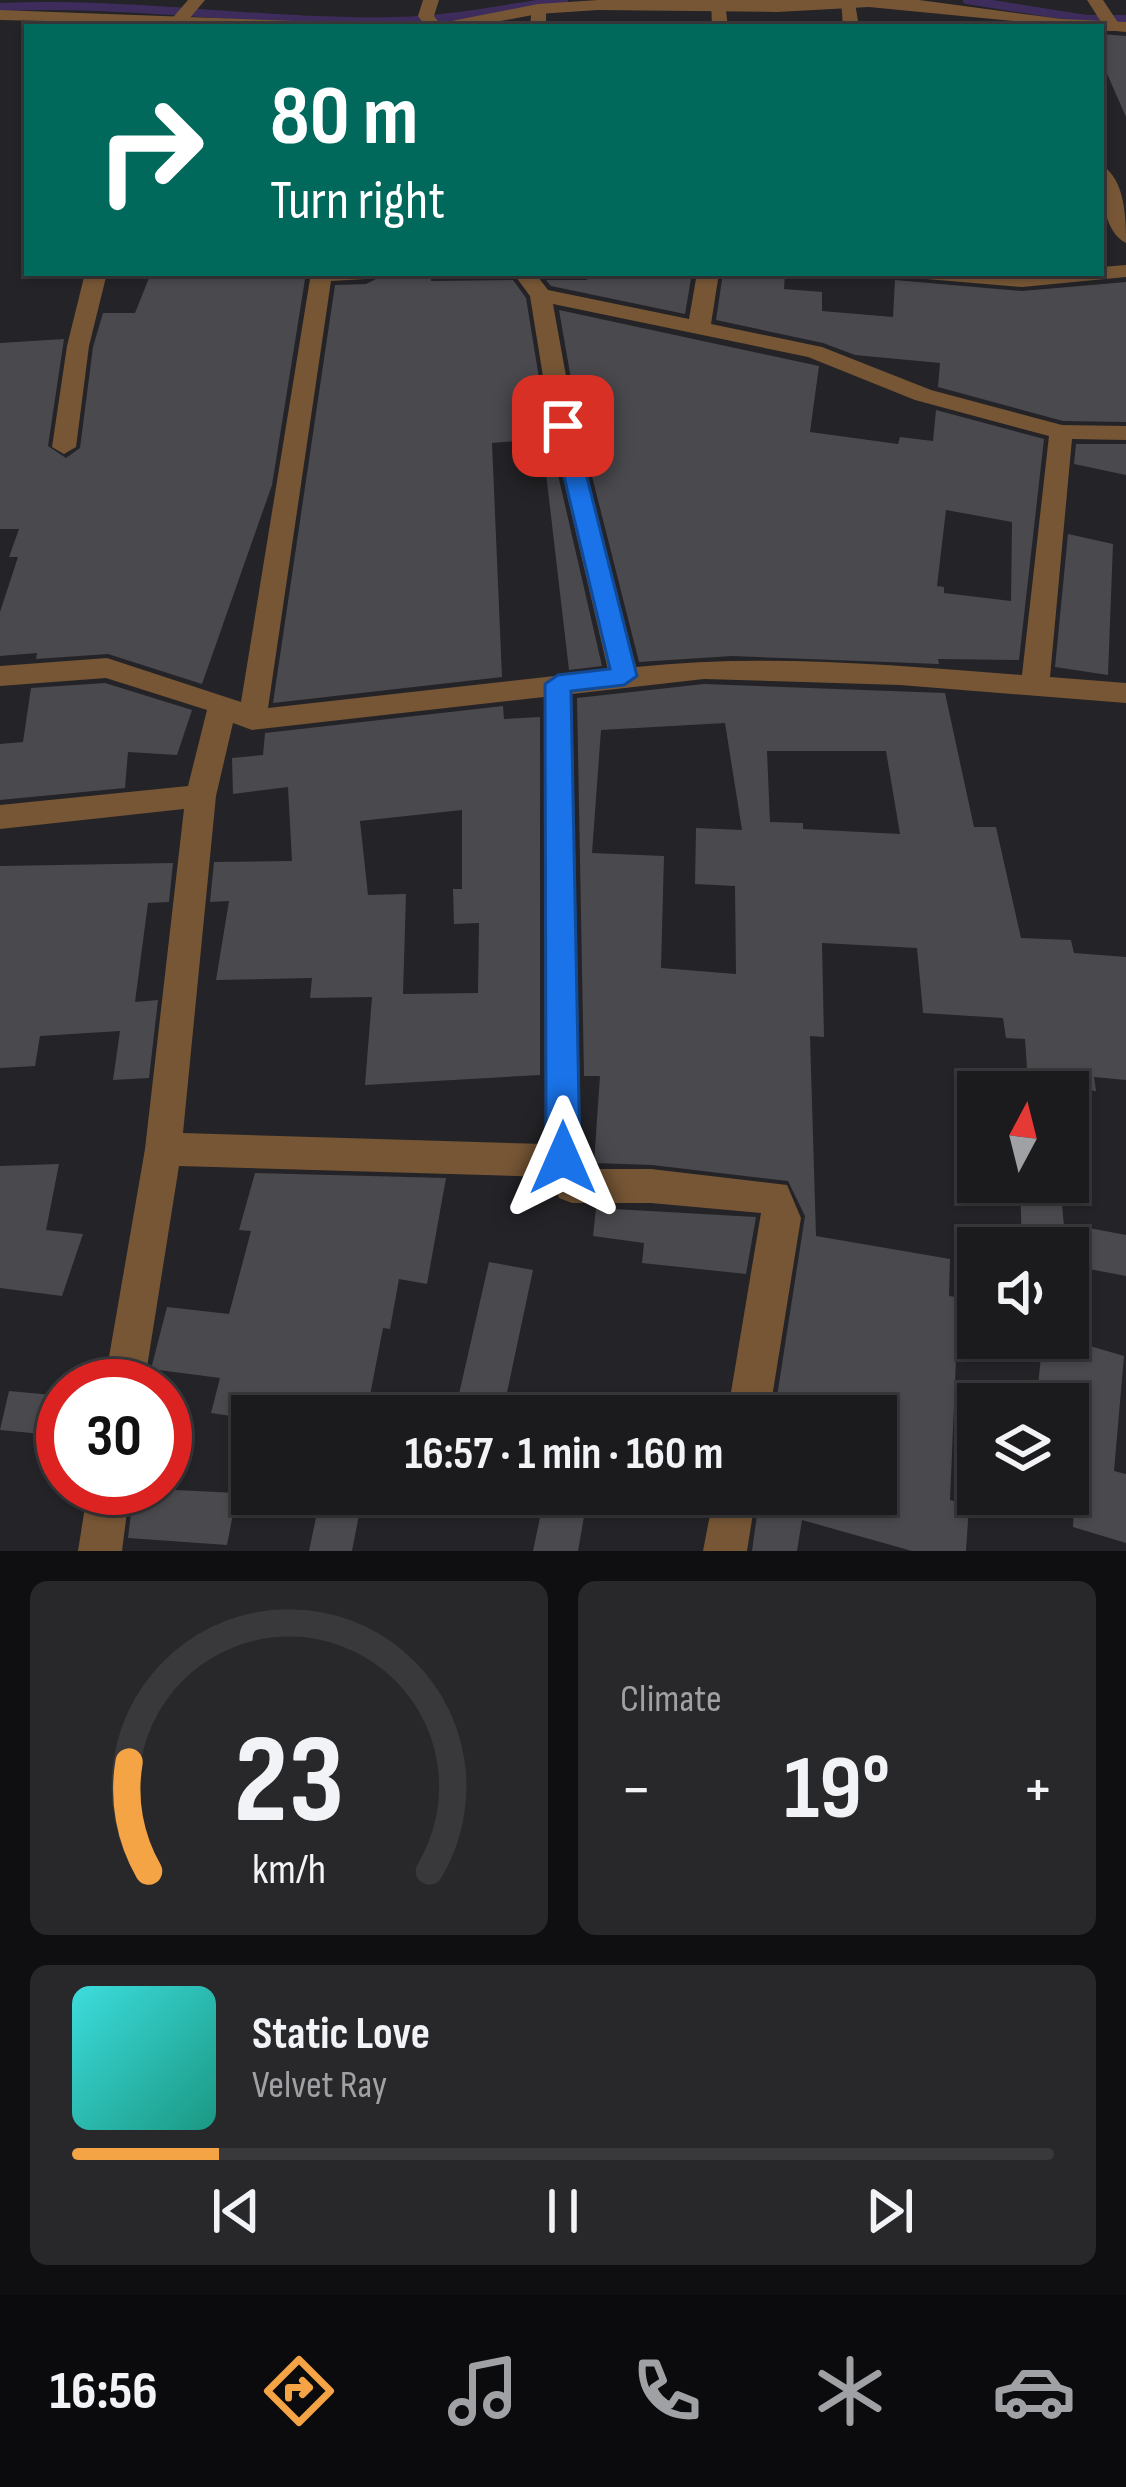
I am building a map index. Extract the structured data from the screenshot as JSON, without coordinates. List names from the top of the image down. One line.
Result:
{"north":"top","page":{"turn":["80 m","Turn right"],"limit":"30","trip":"16:57 · 1 min · 160 m","tile":"Climate","heat":["−","19°","+"],"song":["Static Love","Velvet Ray"],"tabs":"16:56","gauge":["23","km/h"]}}
